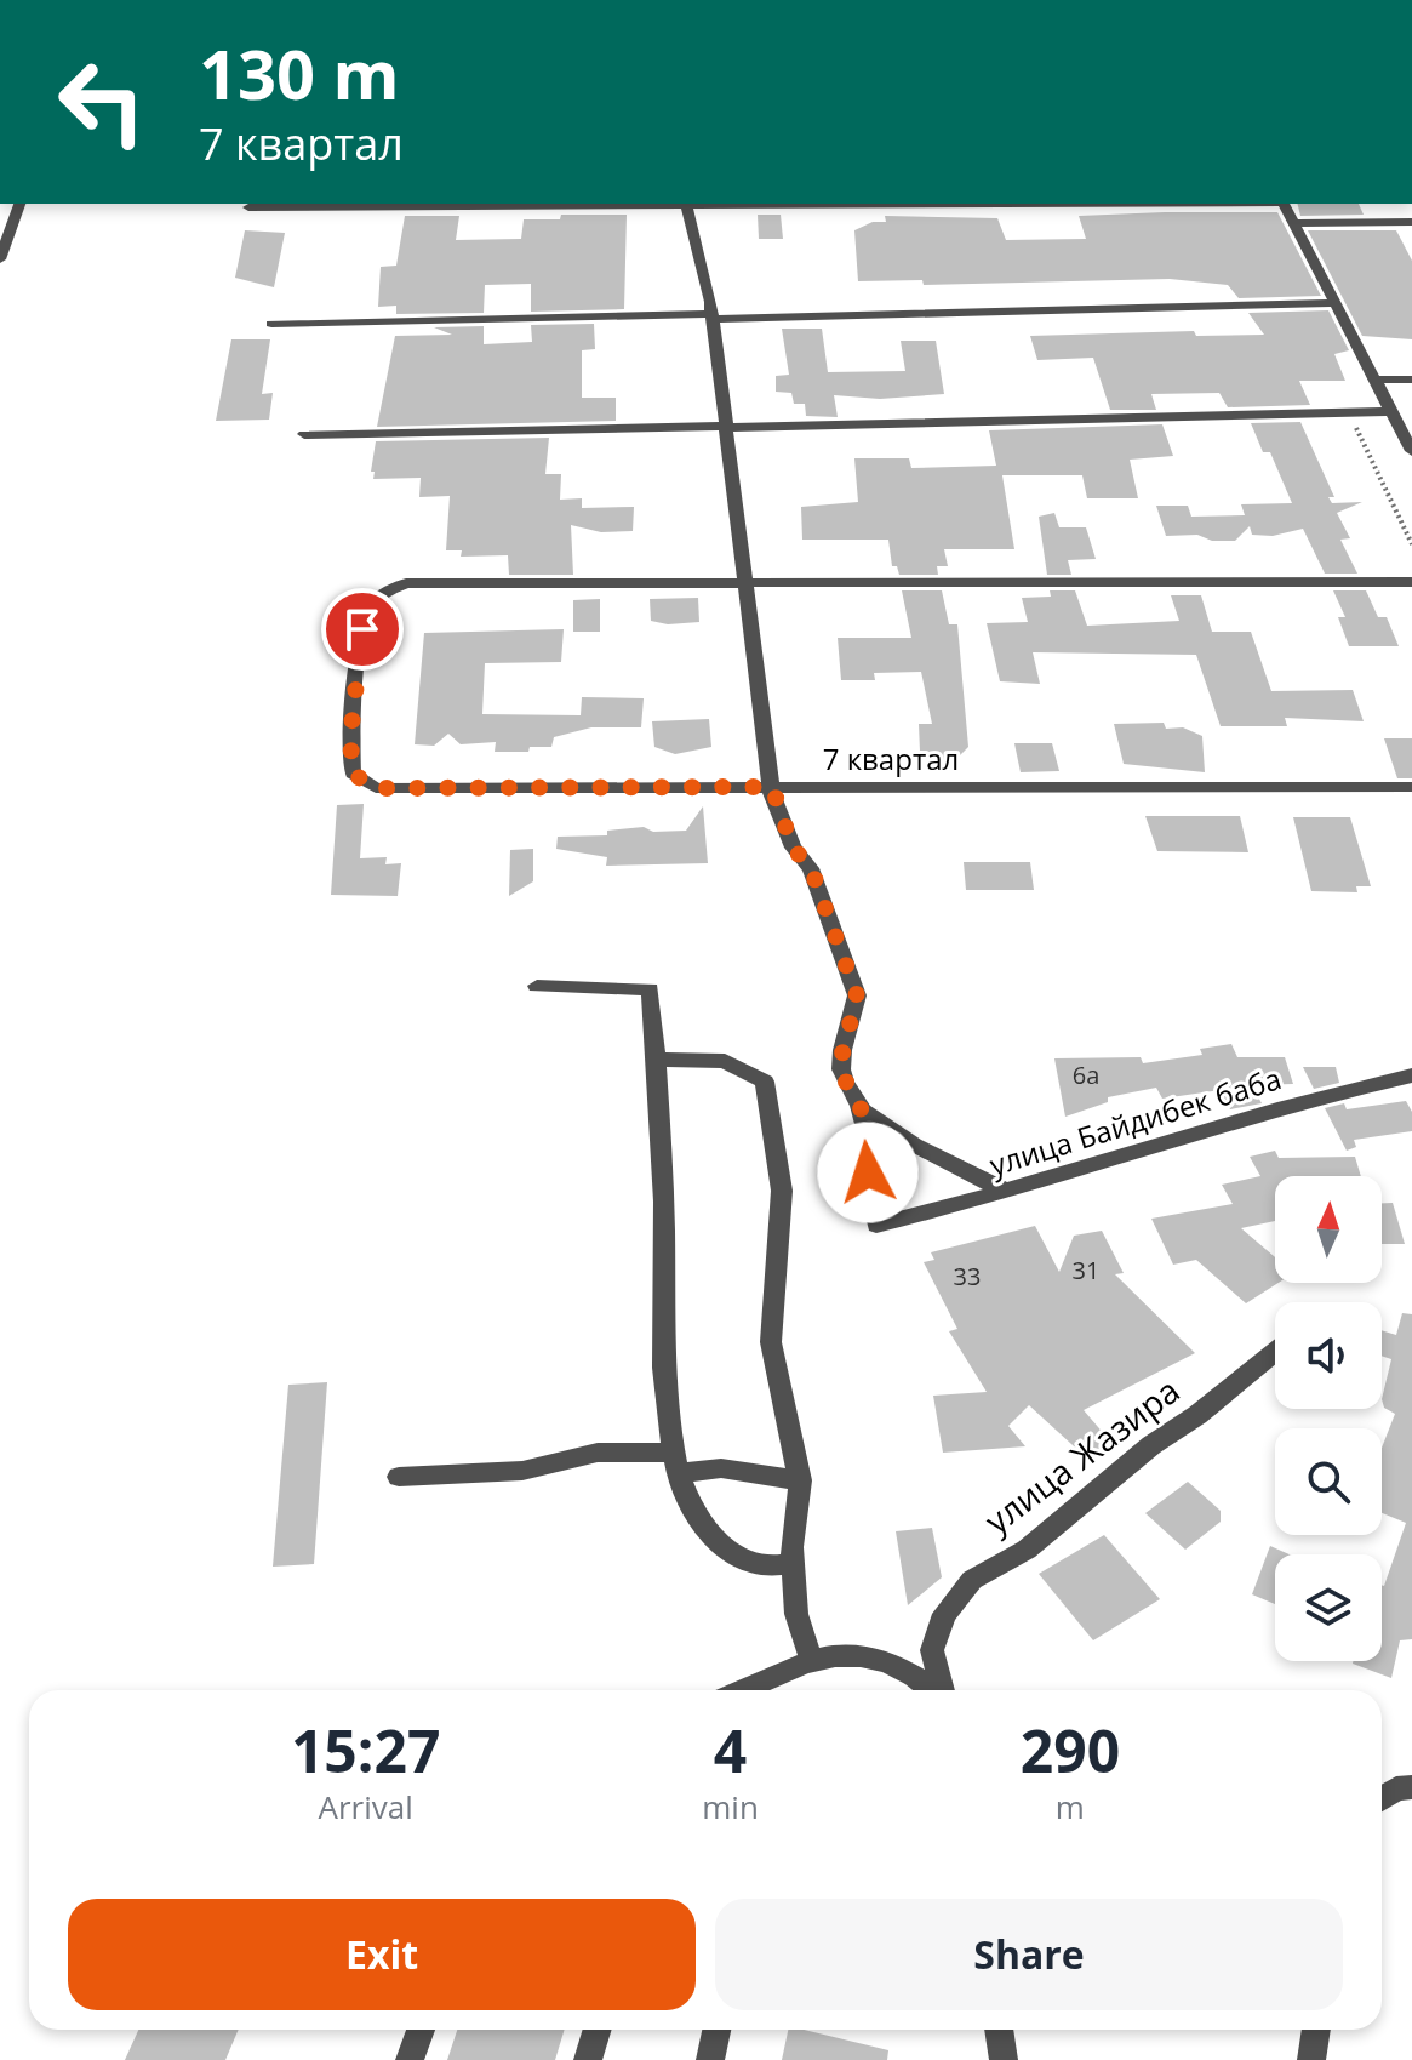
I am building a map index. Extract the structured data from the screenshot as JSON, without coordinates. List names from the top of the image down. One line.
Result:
{"streets":{"street":["7 квартал","улица Байдибек баба","улица Жазира"]},"house_numbers":["6а","31","33"],"north":"top","page":{"turn":["130 m","7 квартал"],"eta":["15:27","Arrival","4","min","290","m"],"buttons":["Exit","Share"]}}
